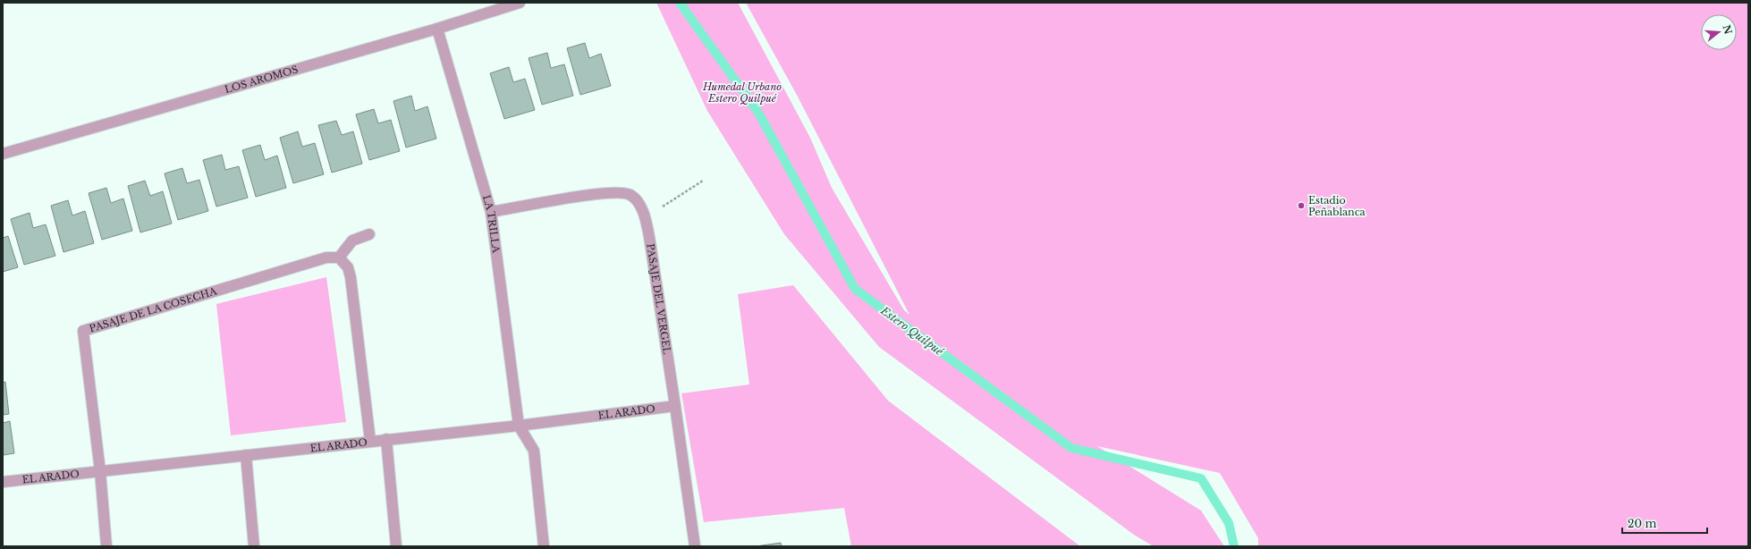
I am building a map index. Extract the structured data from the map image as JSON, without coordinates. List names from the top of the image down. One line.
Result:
{"streets":{"street":["LOS AROMOS","LA TRILLA","PASAJE DEL VERGEL","PASAJE DE LA COSECHA","EL ARADO"]},"crossings":[["LOS AROMOS","LA TRILLA"],["LA TRILLA","PASAJE DEL VERGEL"],["LA TRILLA","EL ARADO"],["PASAJE DEL VERGEL","EL ARADO"],["PASAJE DE LA COSECHA","EL ARADO"]],"water":["Estero Quilpué"],"parks":["Humedal Urbano Estero Quilpué"],"places":["Estadio Peñablanca"],"scale_bar":"20 m","north":"right"}
